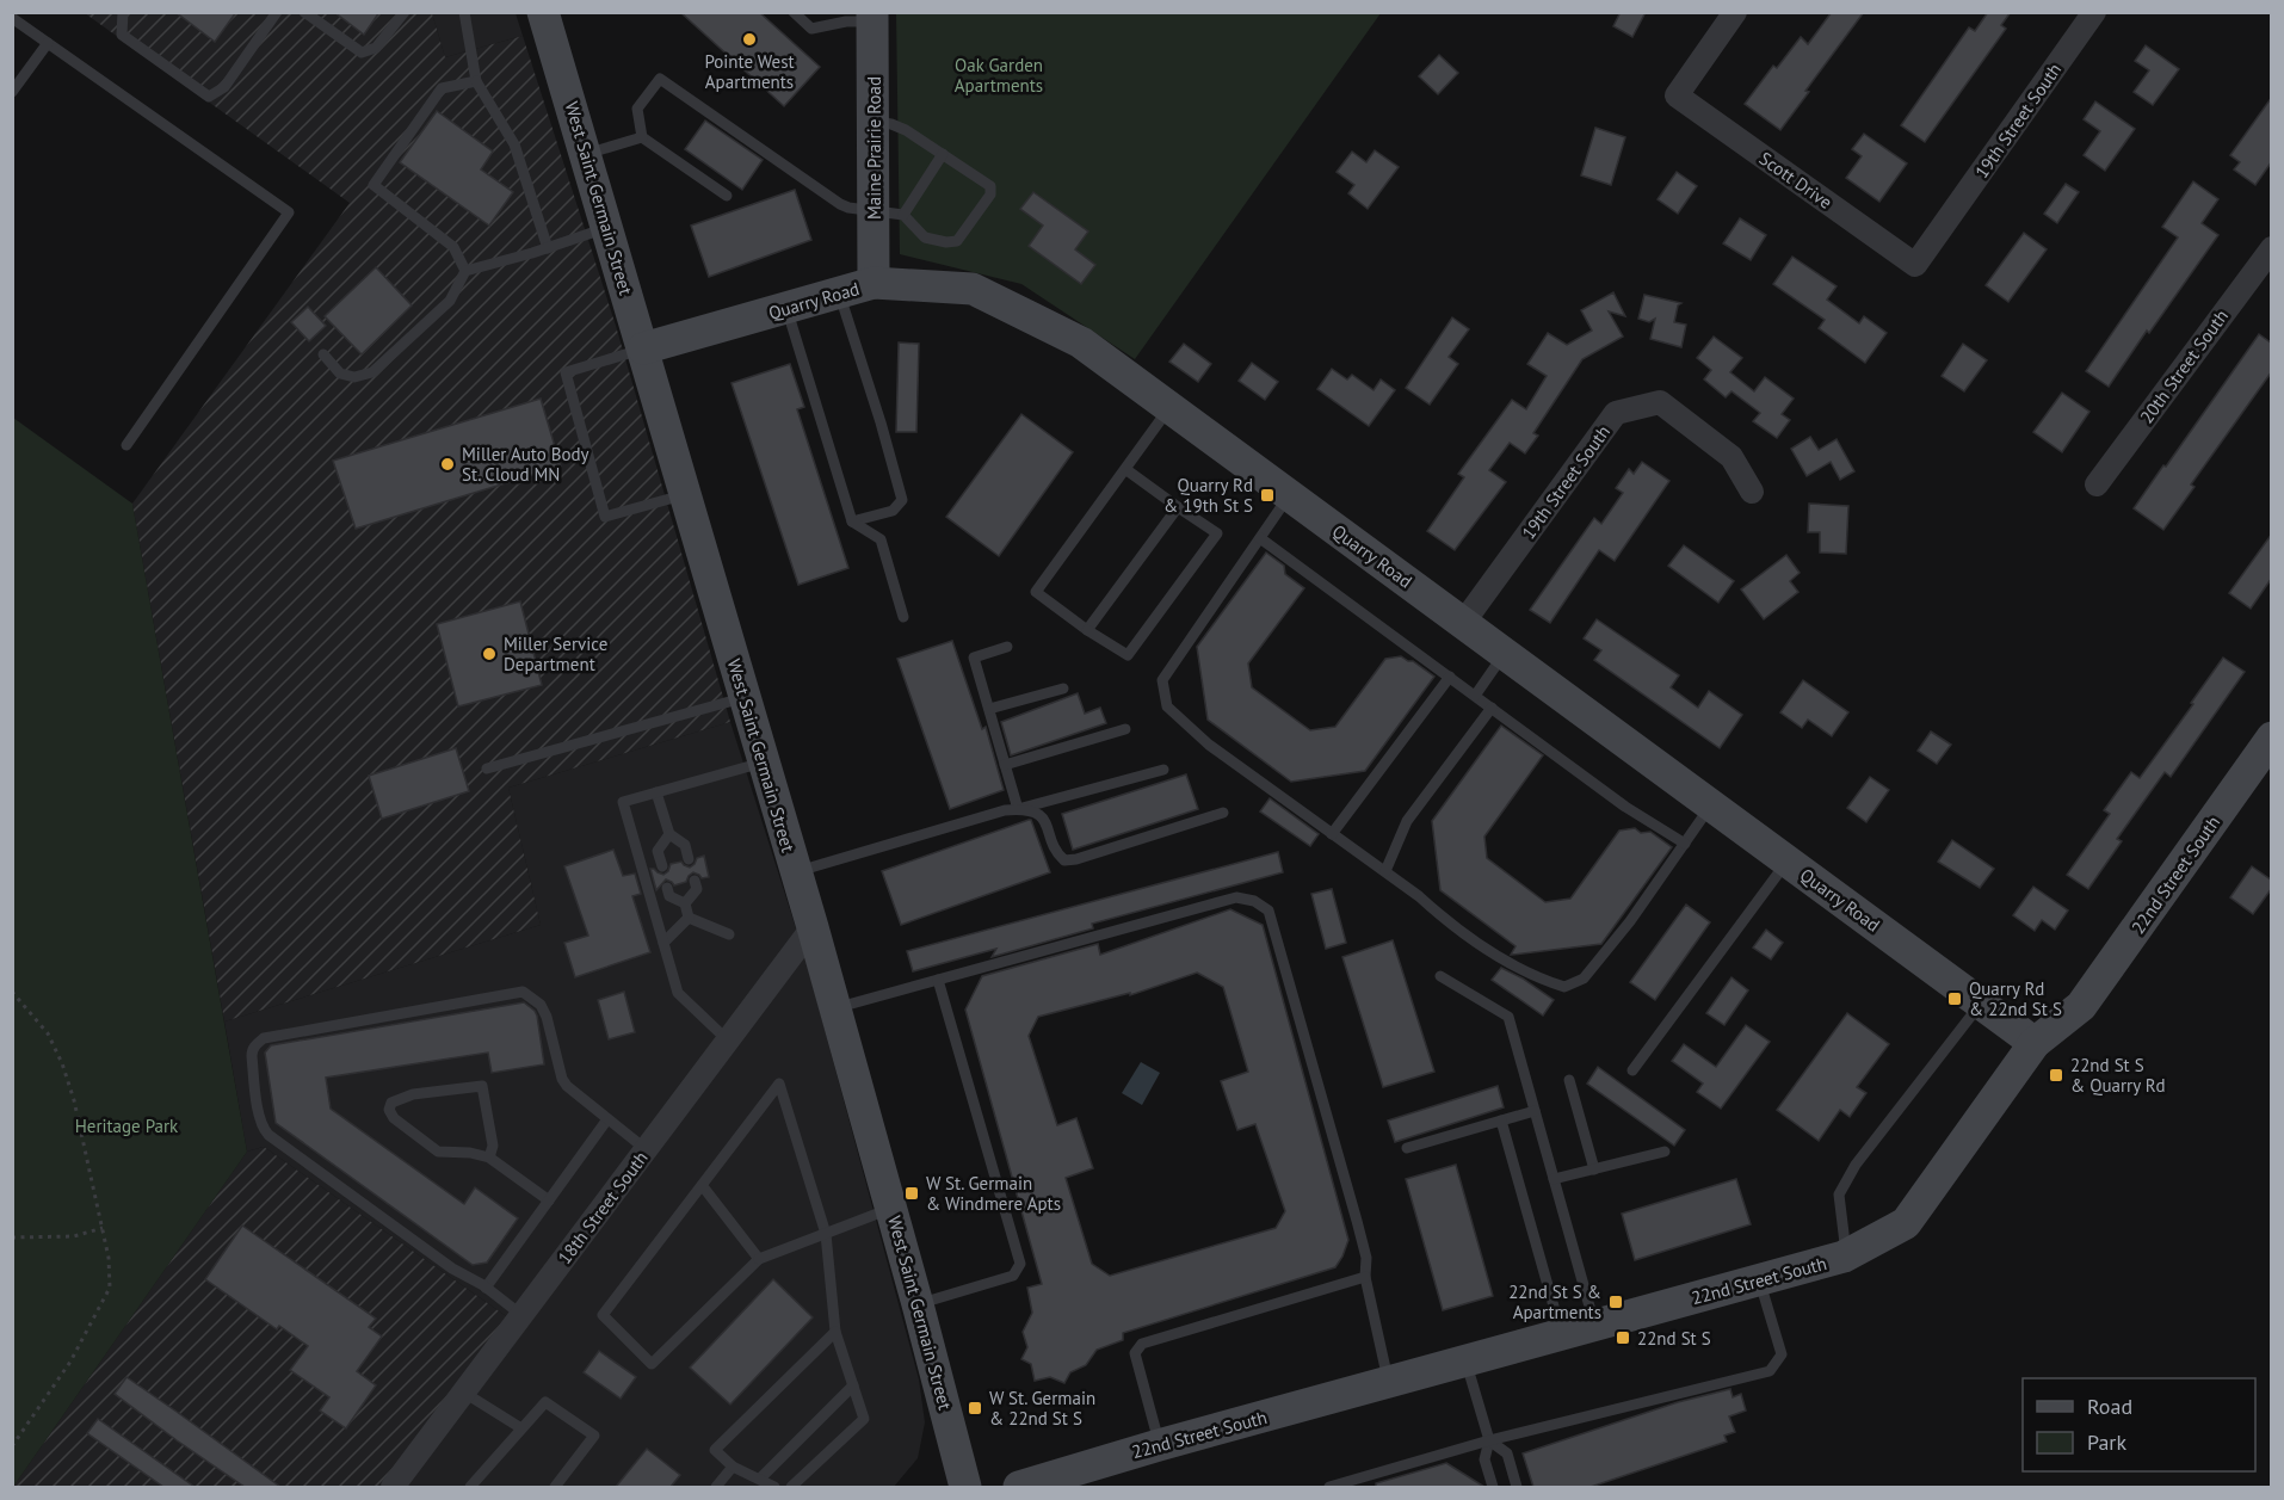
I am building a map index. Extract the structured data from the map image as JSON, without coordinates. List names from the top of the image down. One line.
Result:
{"streets":{"street":["19th Street South","Maine Prairie Road","Scott Drive","West Saint Germain Street","Quarry Road","20th Street South","22nd Street South","18th Street South"]},"crossings":[["19th Street South","Scott Drive"],["19th Street South","Quarry Road"],["Maine Prairie Road","Quarry Road"],["West Saint Germain Street","Quarry Road"],["West Saint Germain Street","18th Street South"],["Quarry Road","22nd Street South"]],"parks":["Oak Garden Apartments","Heritage Park"],"places":{"other":["Pointe West Apartments","Miller Auto Body St. Cloud MN","Miller Service Department"],"transit":["Quarry Rd & 19th St S","Quarry Rd & 22nd St S","22nd St S & Quarry Rd","W St. Germain & Windmere Apts","22nd St S & Apartments","22nd St S","W St. Germain & 22nd St S"]},"legend":["Road","Park"]}
